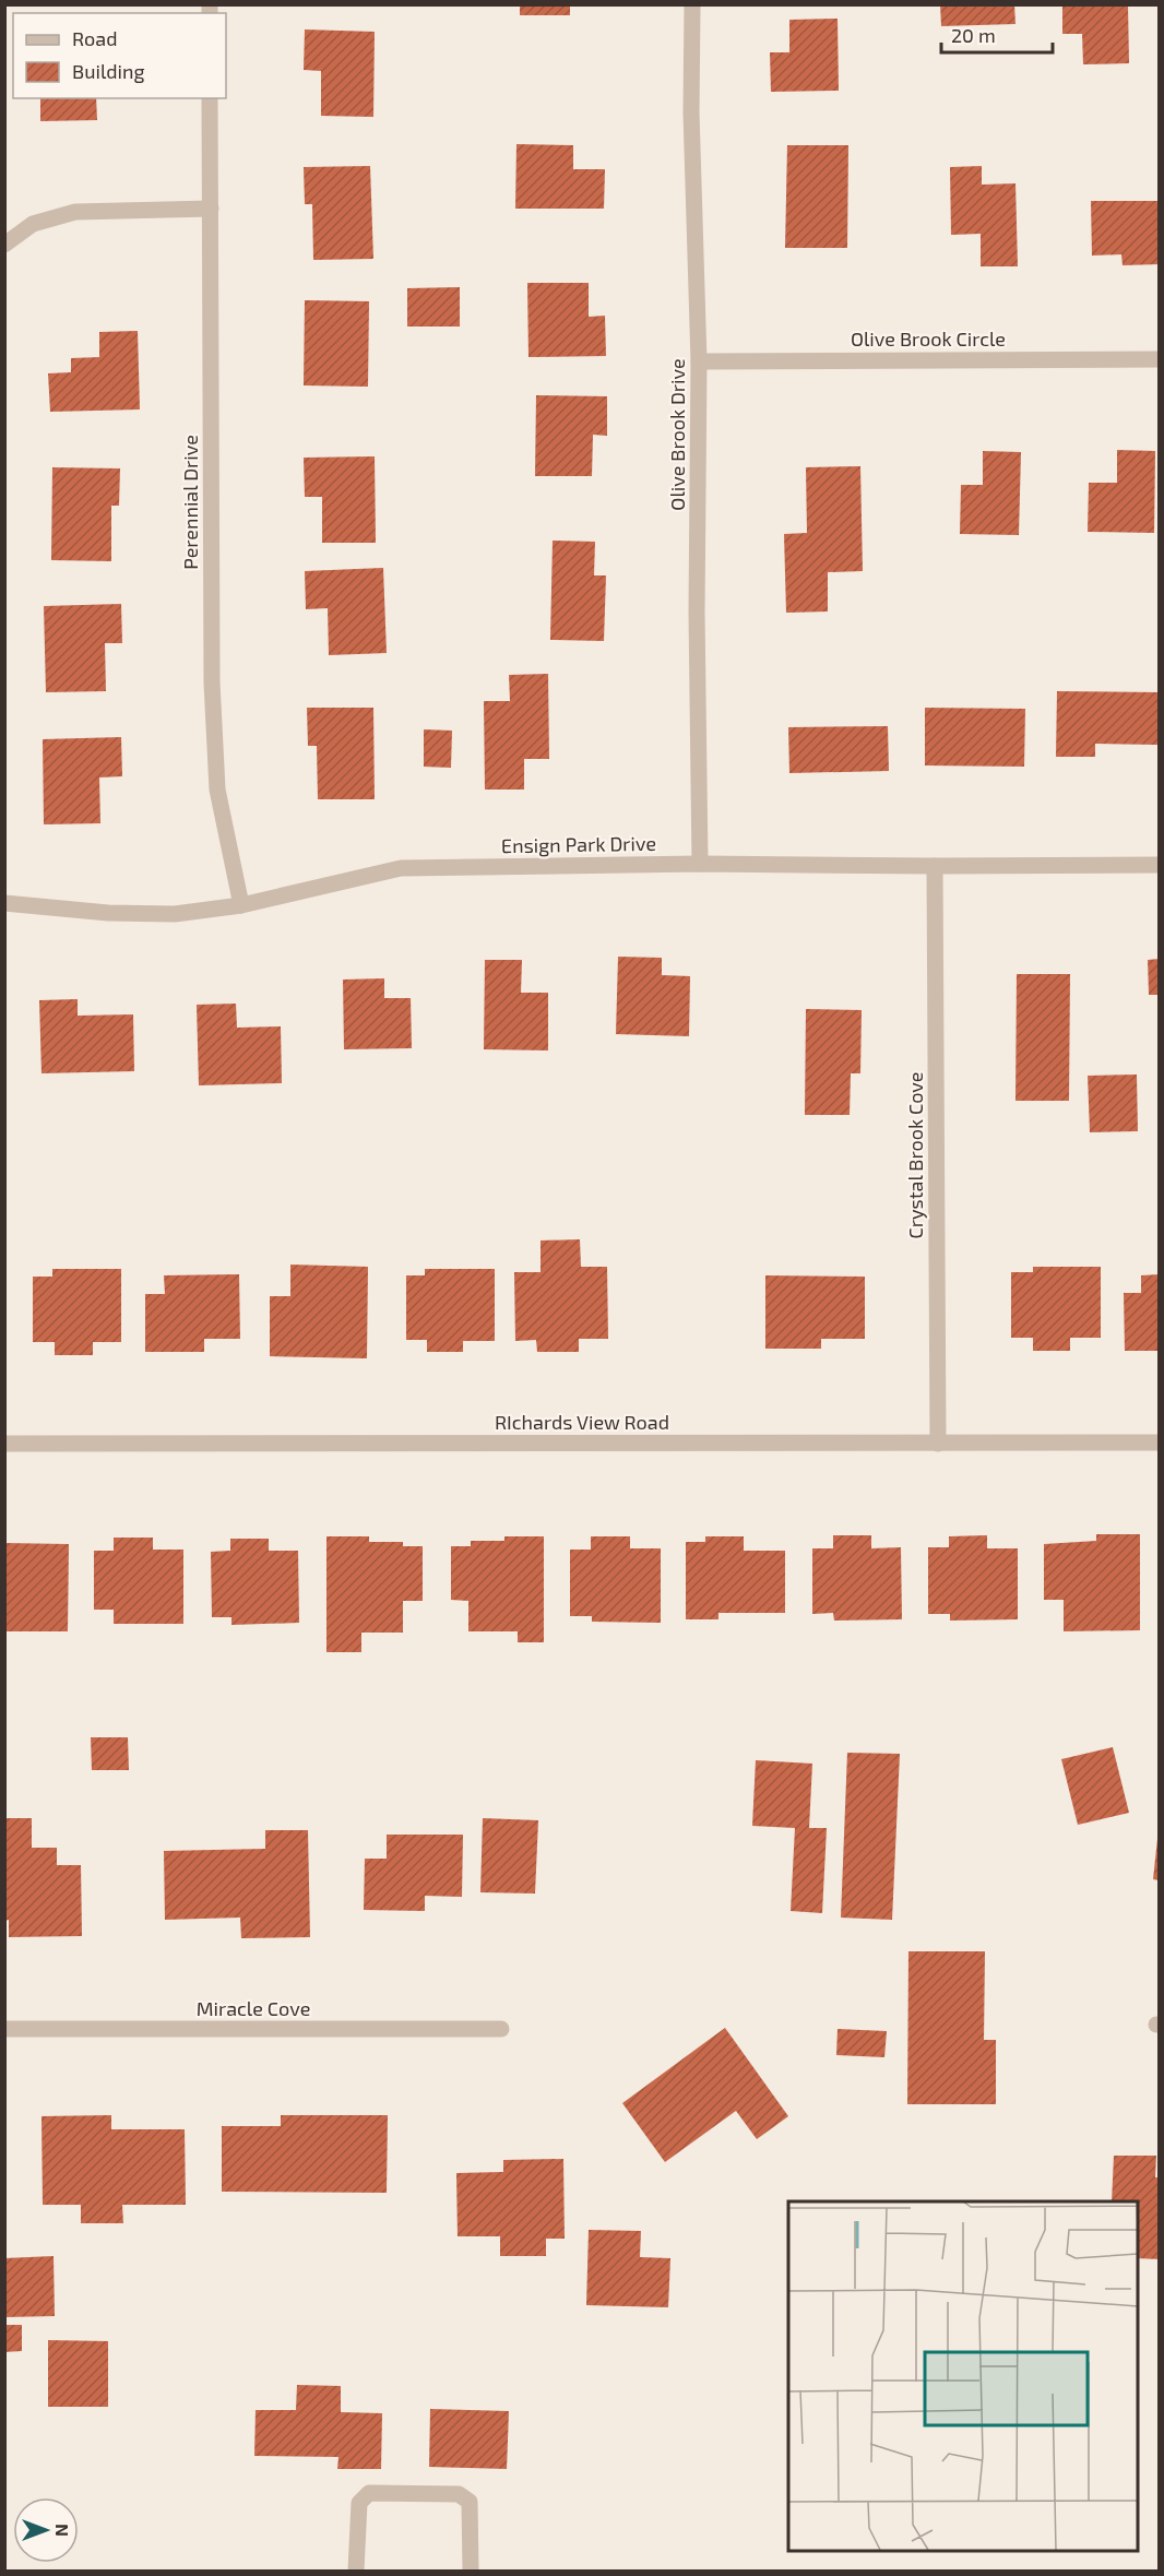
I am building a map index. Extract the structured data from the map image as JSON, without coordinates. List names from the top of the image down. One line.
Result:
{"streets":{"street":["Olive Brook Circle","Olive Brook Drive","Perennial Drive","Ensign Park Drive","Crystal Brook Cove","RIchards View Road","Miracle Cove"]},"crossings":[["Olive Brook Circle","Olive Brook Drive"],["Olive Brook Drive","Ensign Park Drive"],["Perennial Drive","Ensign Park Drive"],["Ensign Park Drive","Crystal Brook Cove"],["Crystal Brook Cove","RIchards View Road"]],"legend":["Road","Building"],"scale_bar":"20 m","north":"right"}
